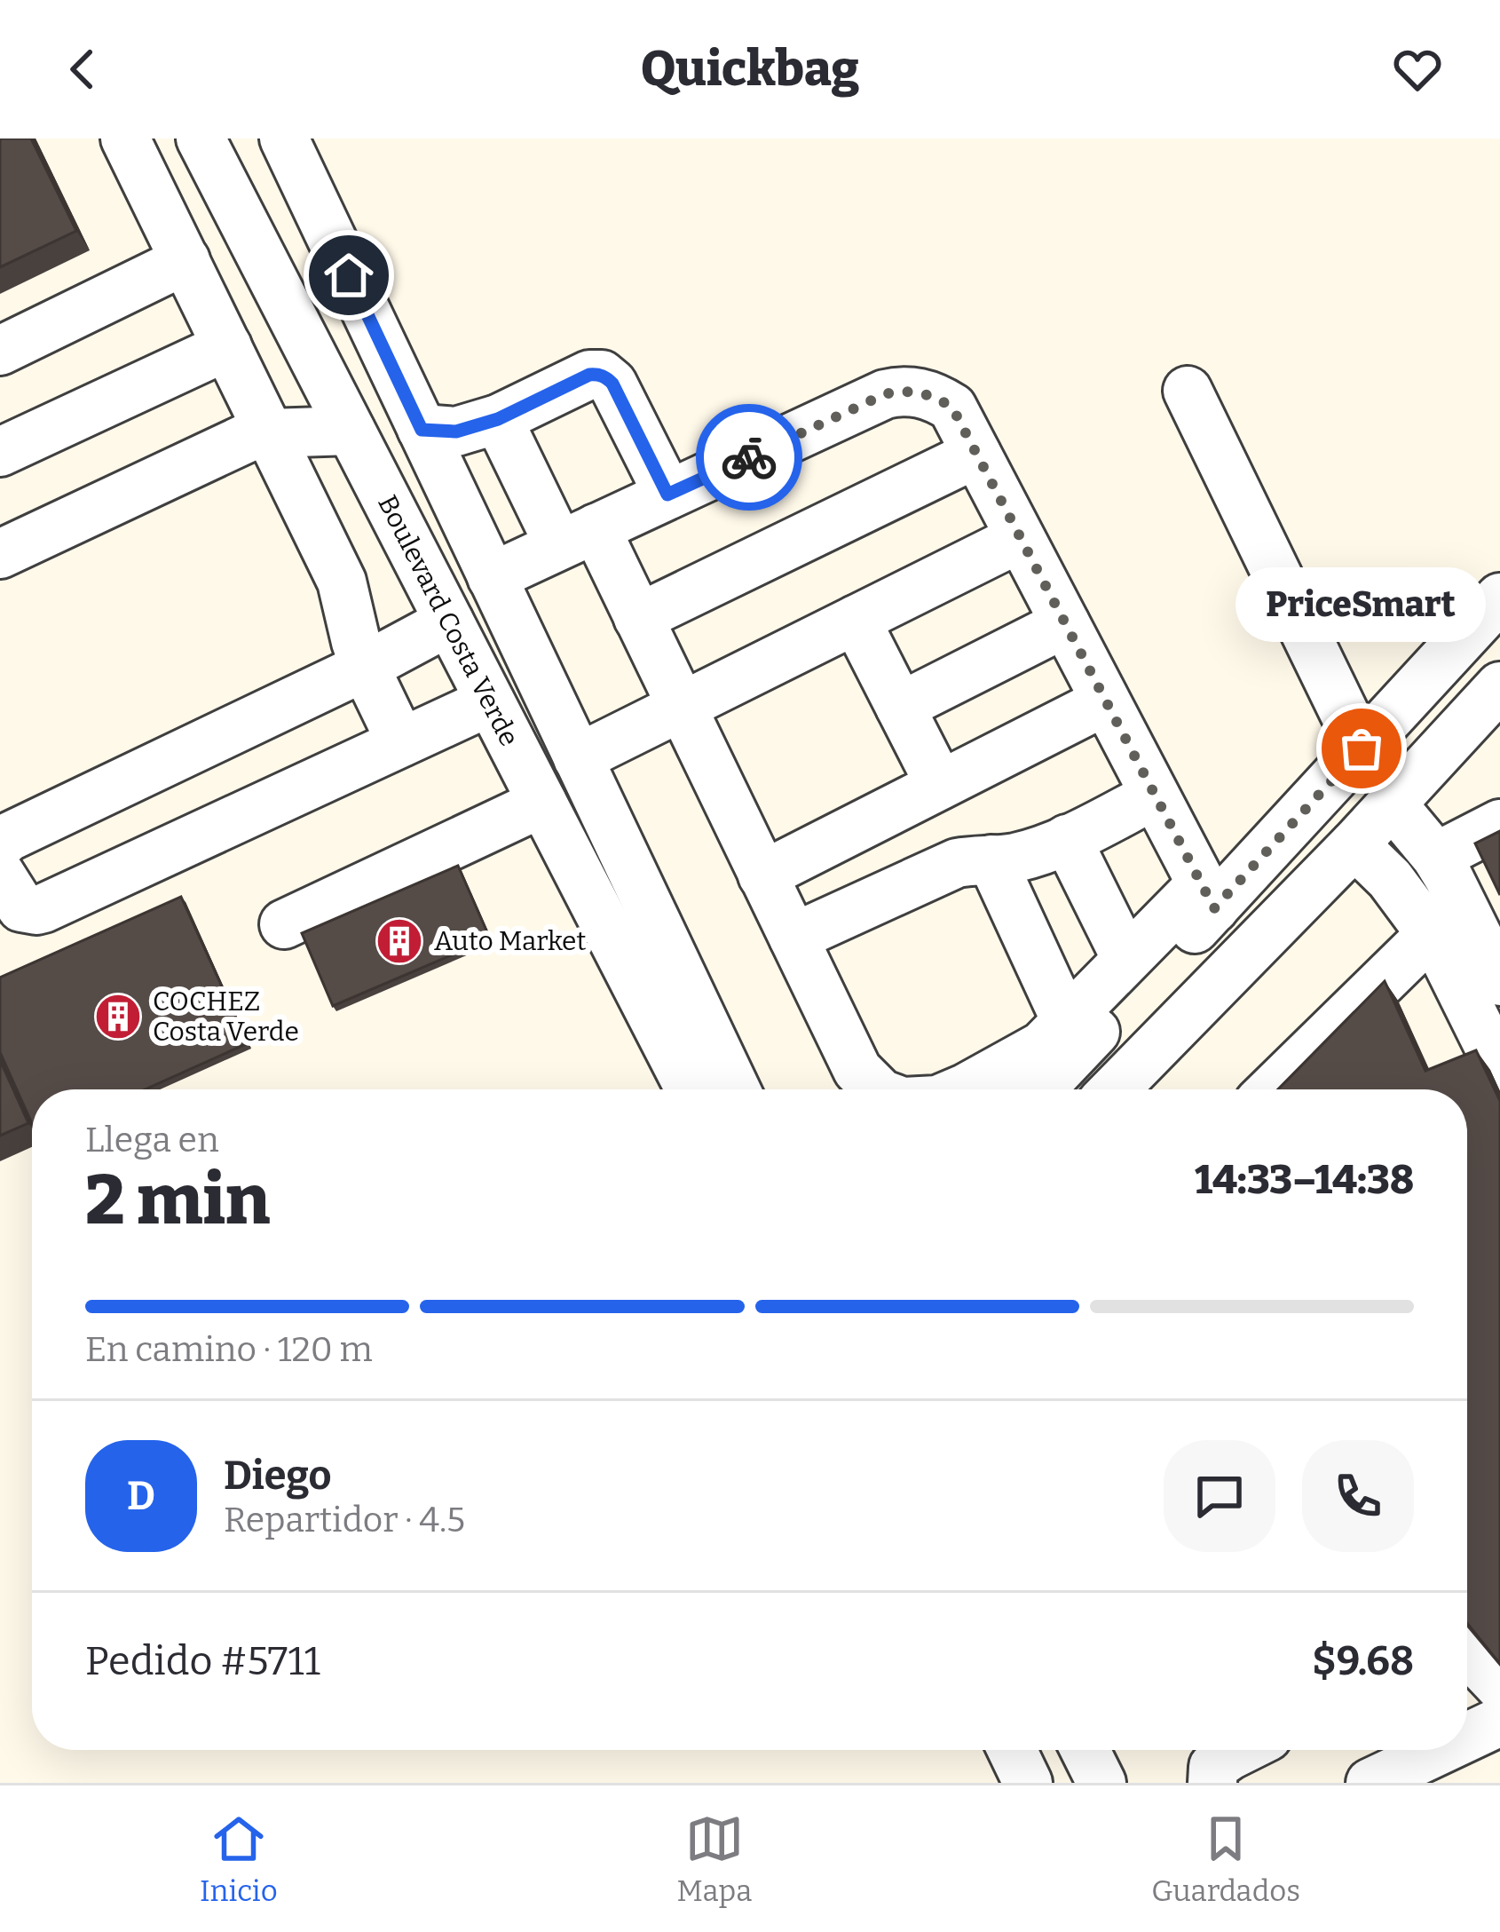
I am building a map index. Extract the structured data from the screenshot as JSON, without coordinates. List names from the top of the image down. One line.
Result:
{"streets":{"street":["Boulevard Costa Verde"]},"places":{"other":["PriceSmart"],"building":["Auto Market","COCHEZ Costa Verde"]},"page":{"header":"Quickbag","bubble":"PriceSmart","heading":["2 min","Llega en","14:33–14:38"],"panel":["Diego","Repartidor · 4.5","Pedido #5711","$9.68"],"bar":"En camino · 120 m","round":"D","tabs":["Inicio","Mapa","Guardados"]}}
